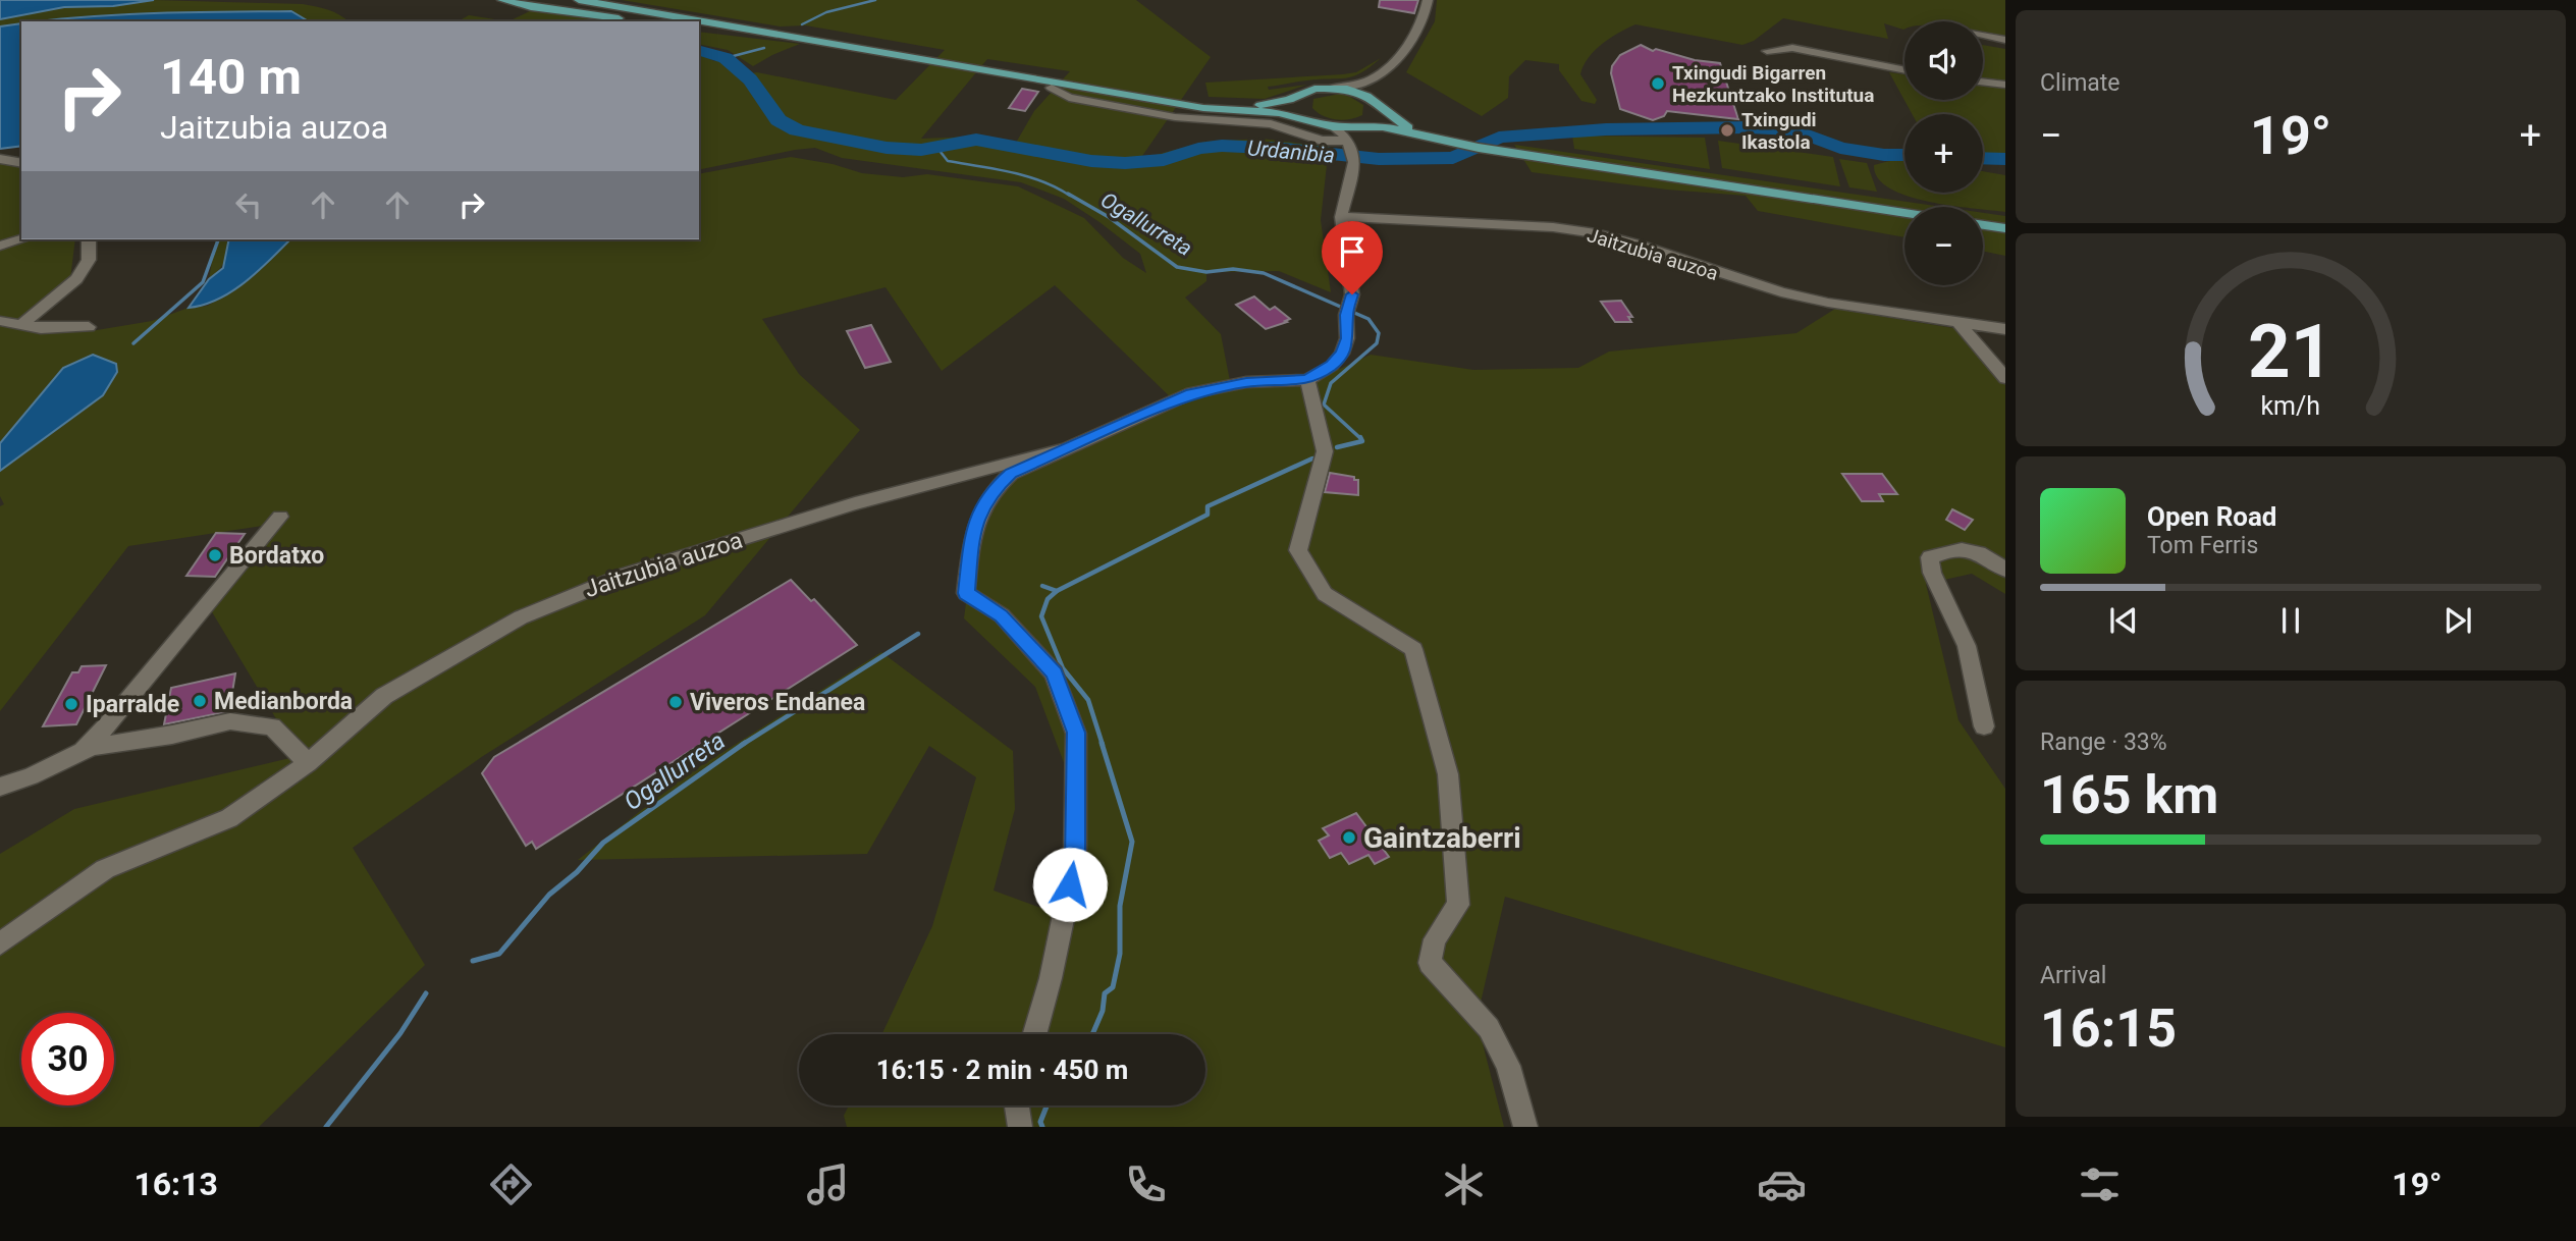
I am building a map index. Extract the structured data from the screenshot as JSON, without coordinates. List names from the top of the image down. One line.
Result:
{"streets":{"street":["Jaitzubia auzoa"]},"water":["Urdanibia","Ogallurreta"],"places":["Txingudi Bigarren Hezkuntzako Institutua","Txingudi Ikastola","Bordatxo","Medianborda","Viveros Endanea","Iparralde","Gaintzaberri"],"page":{"tile":["Climate",["Range · 33%","165 km"],["Arrival","16:15"]],"map_buttons":["+","−"],"turn":["140 m","Jaitzubia auzoa"],"heat":["−","19°","+"],"song":["Open Road","Tom Ferris"],"limit":"30","trip":"16:15 · 2 min · 450 m","tabs":["16:13","19°"],"gauge":["21","km/h"]}}
